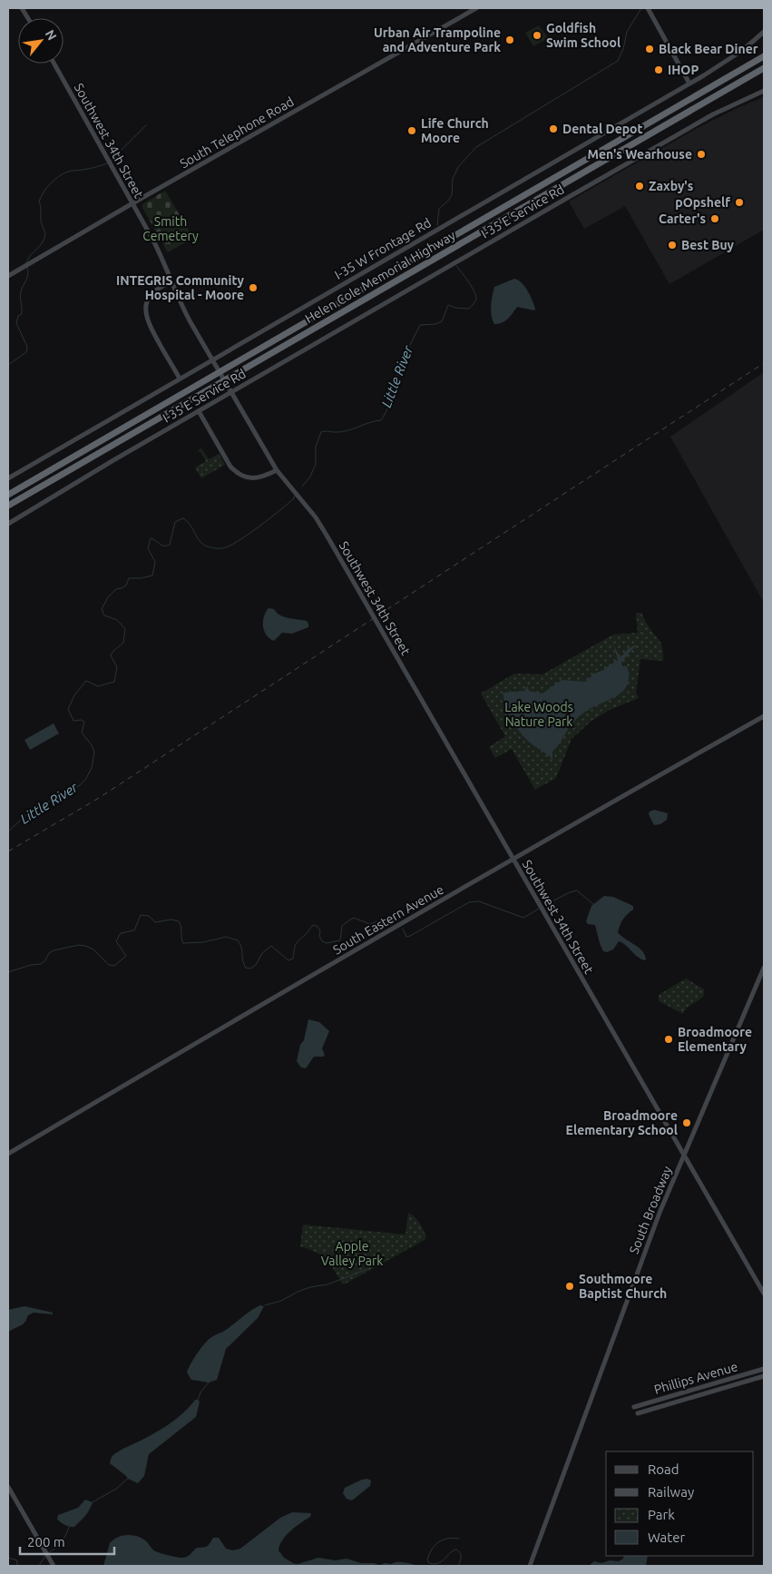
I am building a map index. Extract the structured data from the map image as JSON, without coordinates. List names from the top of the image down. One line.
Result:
{"streets":{"highway":["Helen Cole Memorial Highway"],"street":["South Telephone Road","Southwest 34th Street","I-35 E Service Rd","I-35 W Frontage Rd","South Eastern Avenue","South Broadway","Phillips Avenue"]},"crossings":[["South Telephone Road","Southwest 34th Street"],["Southwest 34th Street","South Eastern Avenue"],["Southwest 34th Street","South Broadway"]],"water":["Little River"],"parks":["Smith Cemetery","Lake Woods Nature Park","Apple Valley Park"],"places":["Goldfish Swim School","Urban Air Trampoline and Adventure Park","Black Bear Diner","IHOP","Dental Depot","Life Church Moore","Men's Wearhouse","Zaxby's","pOpshelf","Carter's","Best Buy","INTEGRIS Community Hospital - Moore","Broadmoore Elementary","Broadmoore Elementary School","Southmoore Baptist Church"],"legend":["Road","Railway","Park","Water"],"scale_bar":"200 m","north":"top right"}
